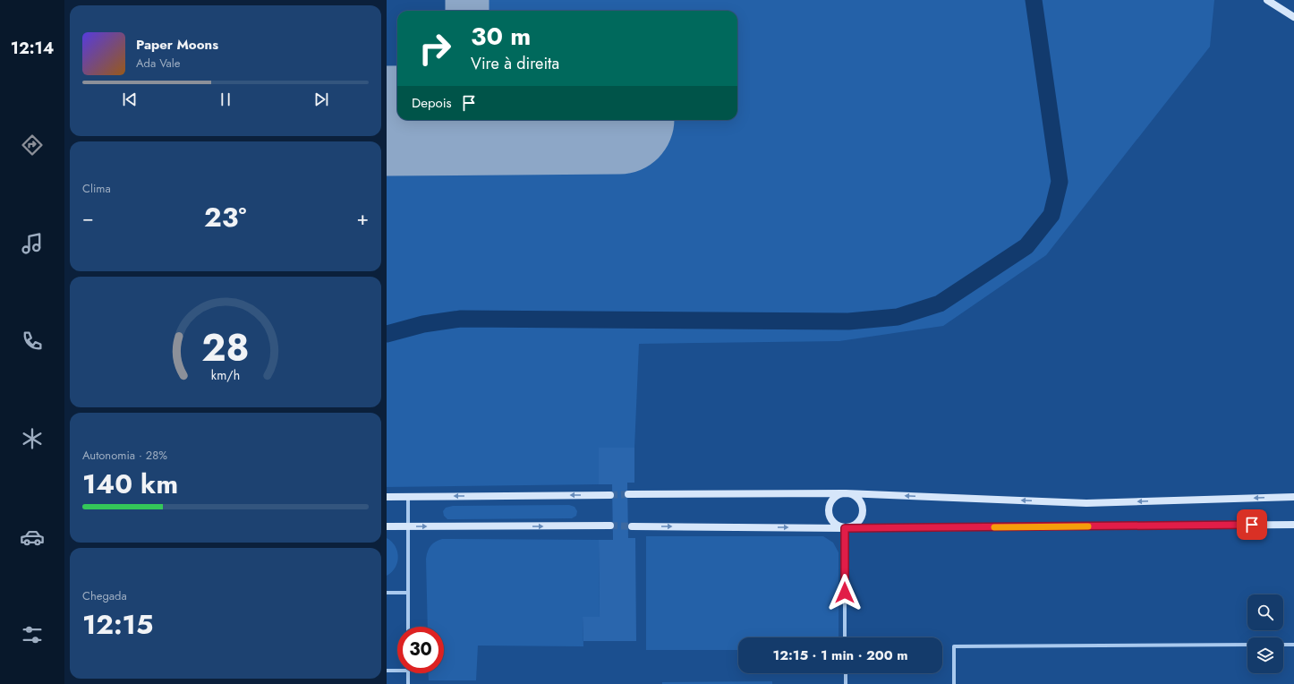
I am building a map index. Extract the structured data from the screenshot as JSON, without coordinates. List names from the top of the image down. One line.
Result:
{"page":{"tabs":"12:14","turn":["30 m","Vire à direita"],"song":["Paper Moons","Ada Vale"],"then":"Depois","tile":["Clima",["Autonomia · 28%","140 km"],["Chegada","12:15"]],"heat":["−","23°","+"],"limit":"30","trip":"12:15 · 1 min · 200 m","gauge":["28","km/h"]}}
